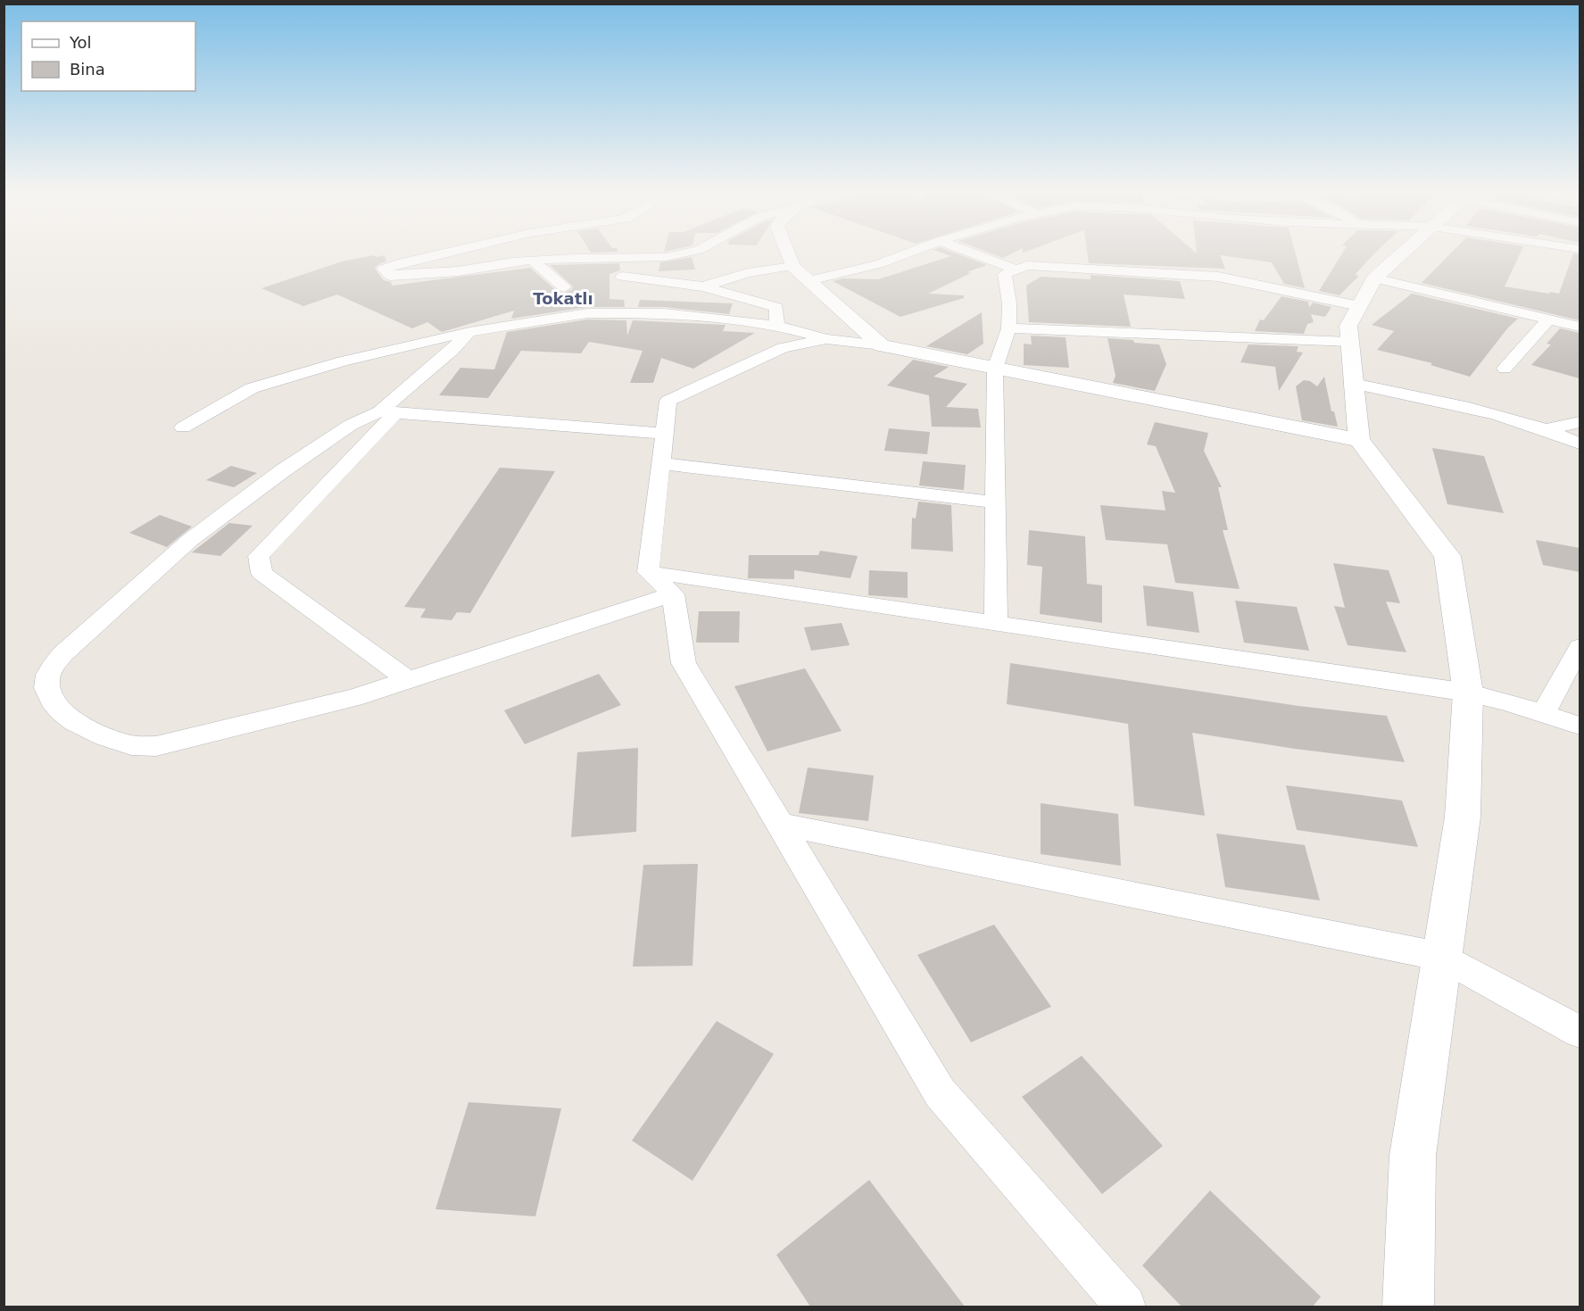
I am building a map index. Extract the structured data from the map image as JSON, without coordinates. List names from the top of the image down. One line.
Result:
{"districts":["Tokatlı"],"legend":["Yol","Bina"]}
